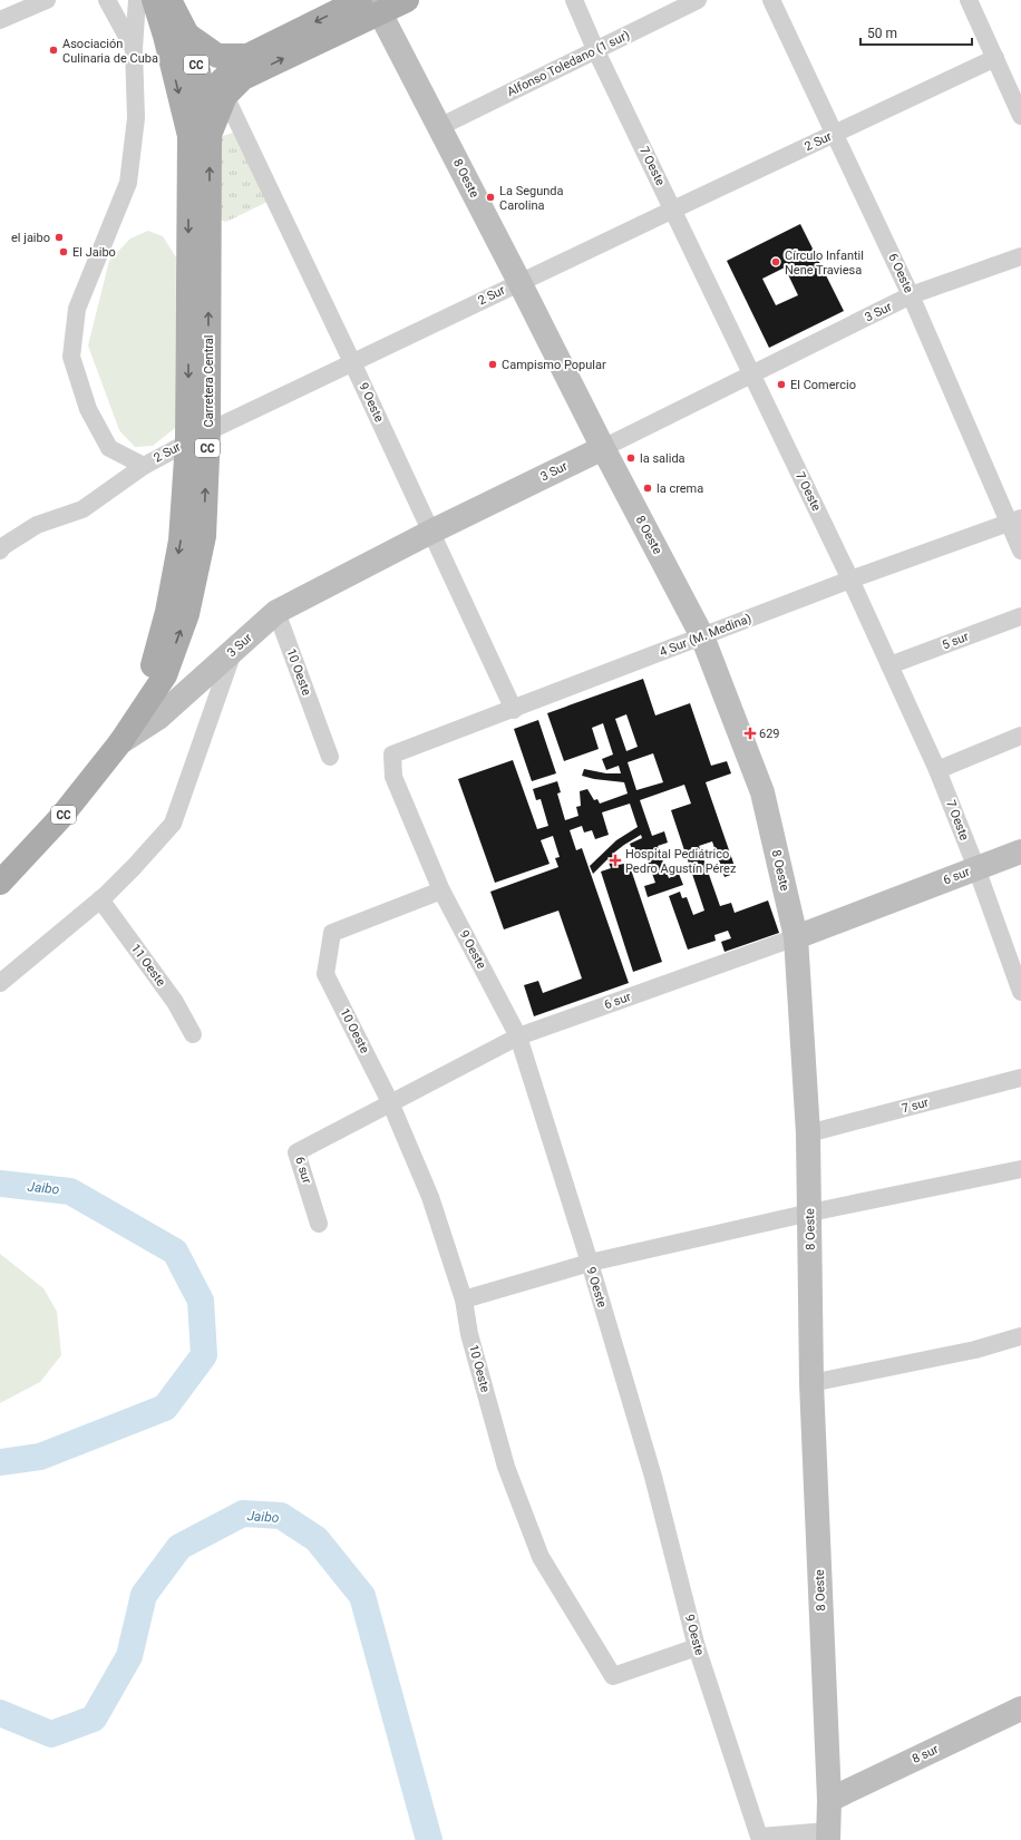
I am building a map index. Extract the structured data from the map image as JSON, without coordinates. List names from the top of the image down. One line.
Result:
{"streets":{"main road":["CC","8 Oeste","3 Sur","Carretera Central","6 sur","8 sur"],"street":["Alfonso Toledano (1 sur)","2 Sur","7 Oeste","6 Oeste","9 Oeste","4 Sur (M. Medina)","5 sur","10 Oeste","11 Oeste","7 sur"]},"crossings":[["Alfonso Toledano (1 sur)","7 Oeste"],["Alfonso Toledano (1 sur)","8 Oeste"],["CC","Carretera Central"],["CC","9 Oeste"],["2 Sur","7 Oeste"],["2 Sur","8 Oeste"],["2 Sur","6 Oeste"],["2 Sur","Carretera Central"],["2 Sur","9 Oeste"],["7 Oeste","3 Sur"],["7 Oeste","4 Sur (M. Medina)"],["7 Oeste","5 sur"],["7 Oeste","6 sur"],["8 Oeste","3 Sur"],["8 Oeste","9 Oeste"],["8 Oeste","4 Sur (M. Medina)"],["8 Oeste","6 sur"],["8 Oeste","7 sur"],["8 Oeste","8 sur"],["6 Oeste","3 Sur"],["6 Oeste","4 Sur (M. Medina)"],["3 Sur","Carretera Central"],["3 Sur","9 Oeste"],["3 Sur","10 Oeste"],["9 Oeste","4 Sur (M. Medina)"],["9 Oeste","10 Oeste"],["9 Oeste","6 sur"],["10 Oeste","6 sur"]],"water":["Jaibo"],"places":{"other":["Asociación Culinaria de Cuba","La Segunda Carolina","el jaibo","El Jaibo","Círculo Infantil Nene Traviesa","Campismo Popular","El Comercio","la salida","la crema"],"health":["629","Hospital Pediátrico Pedro Agustín Pérez"]},"scale_bar":"50 m"}
